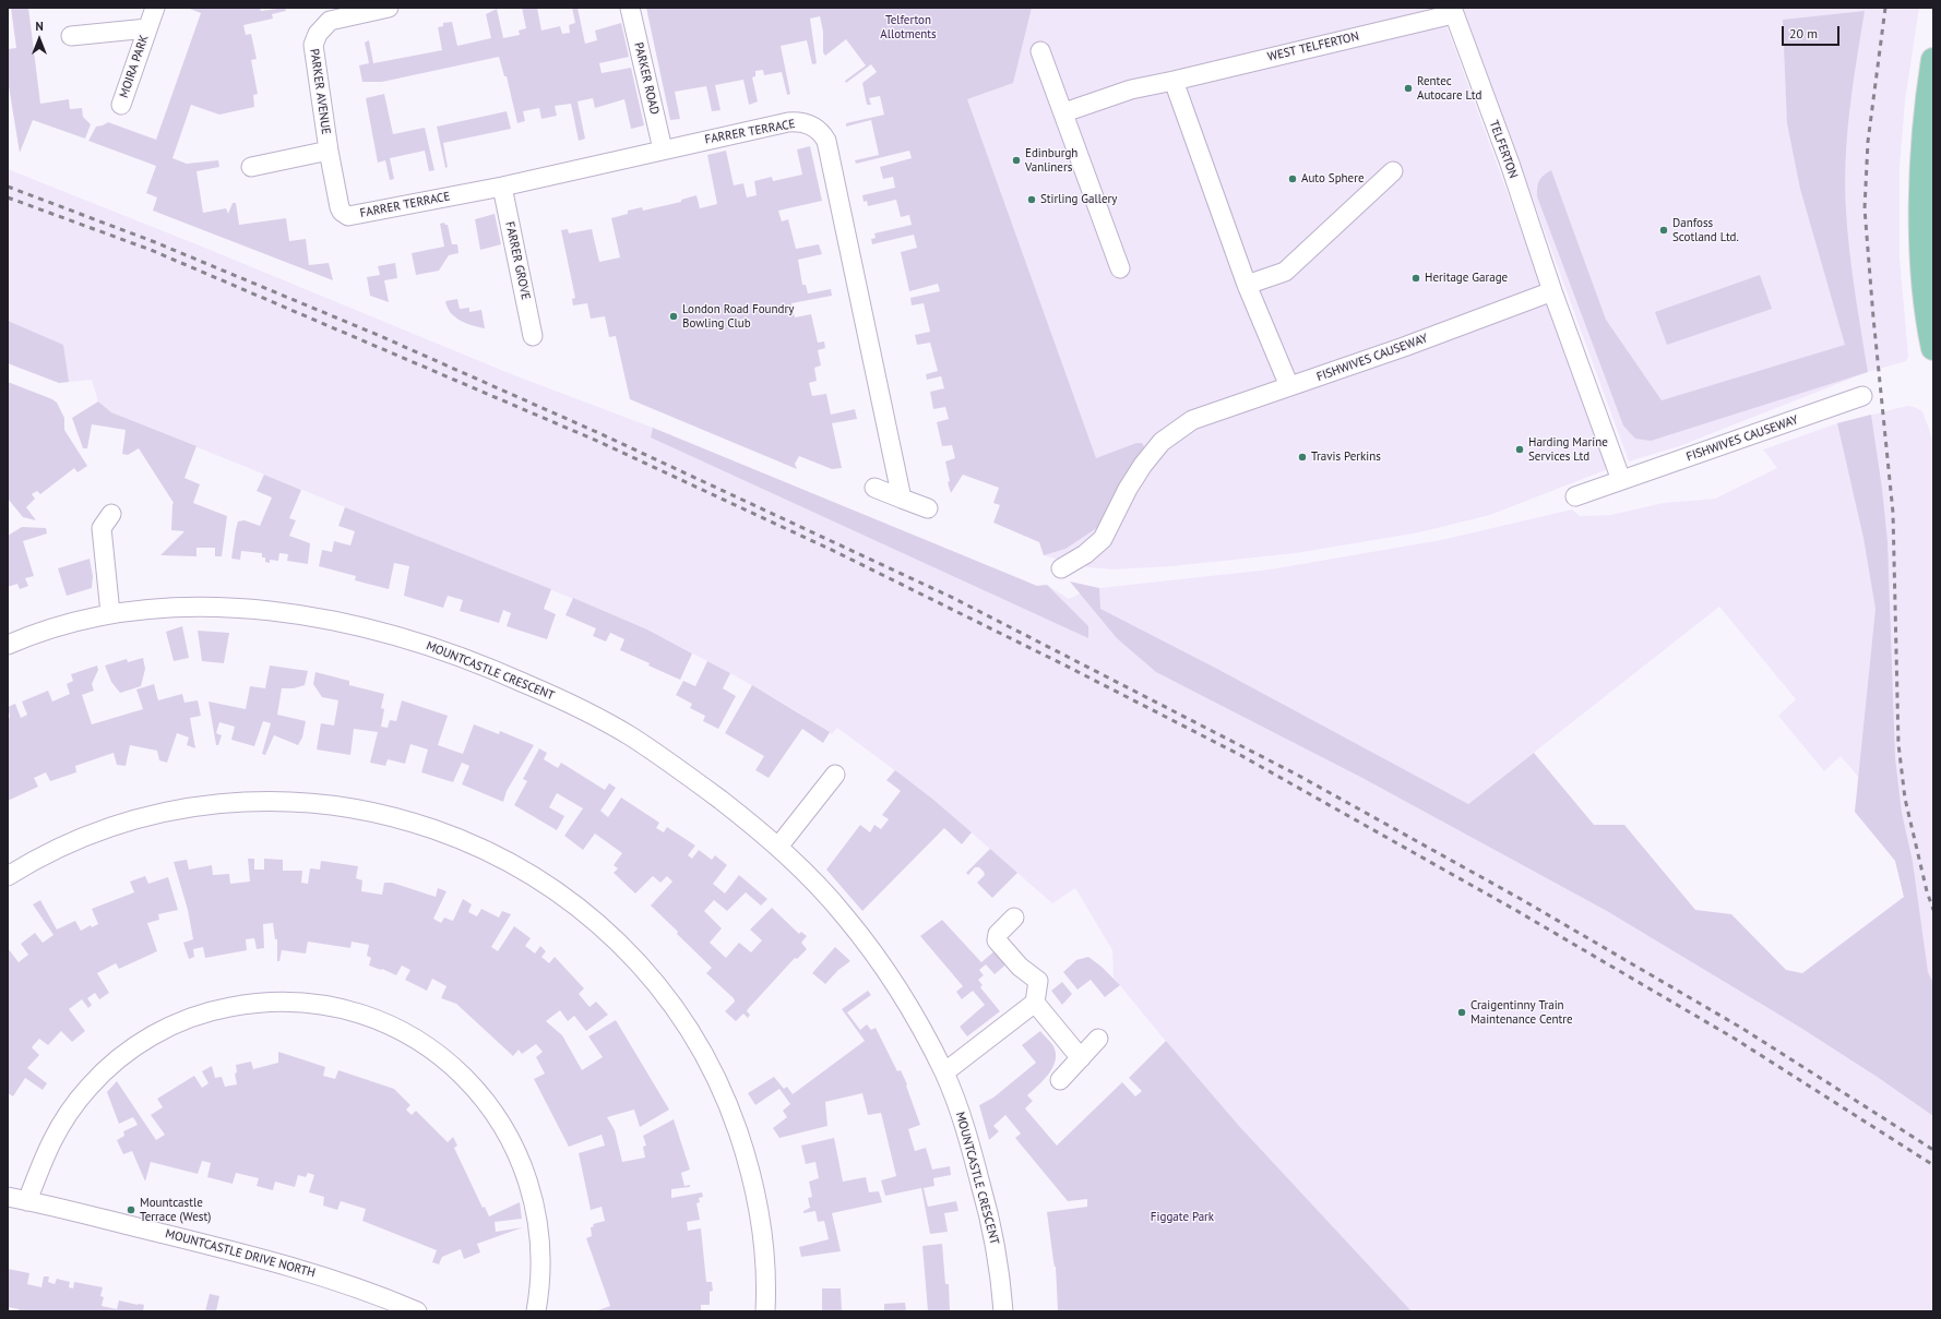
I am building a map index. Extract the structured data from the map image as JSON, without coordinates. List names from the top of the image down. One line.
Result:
{"streets":{"street":["WEST TELFERTON","MOIRA PARK","PARKER ROAD","PARKER AVENUE","FARRER TERRACE","TELFERTON","FARRER GROVE","FISHWIVES CAUSEWAY","MOUNTCASTLE CRESCENT","MOUNTCASTLE DRIVE NORTH"]},"crossings":[["WEST TELFERTON","TELFERTON"],["PARKER ROAD","FARRER TERRACE"],["PARKER AVENUE","FARRER TERRACE"],["FARRER TERRACE","FARRER GROVE"],["TELFERTON","FISHWIVES CAUSEWAY"]],"parks":["Telferton Allotments","Figgate Park"],"places":["Rentec Autocare Ltd","Edinburgh Vanliners","Auto Sphere","Stirling Gallery","Danfoss Scotland Ltd.","Heritage Garage","London Road Foundry Bowling Club","Harding Marine Services Ltd","Travis Perkins","Craigentinny Train Maintenance Centre","Mountcastle Terrace (West)"],"scale_bar":"20 m","north":"top"}
